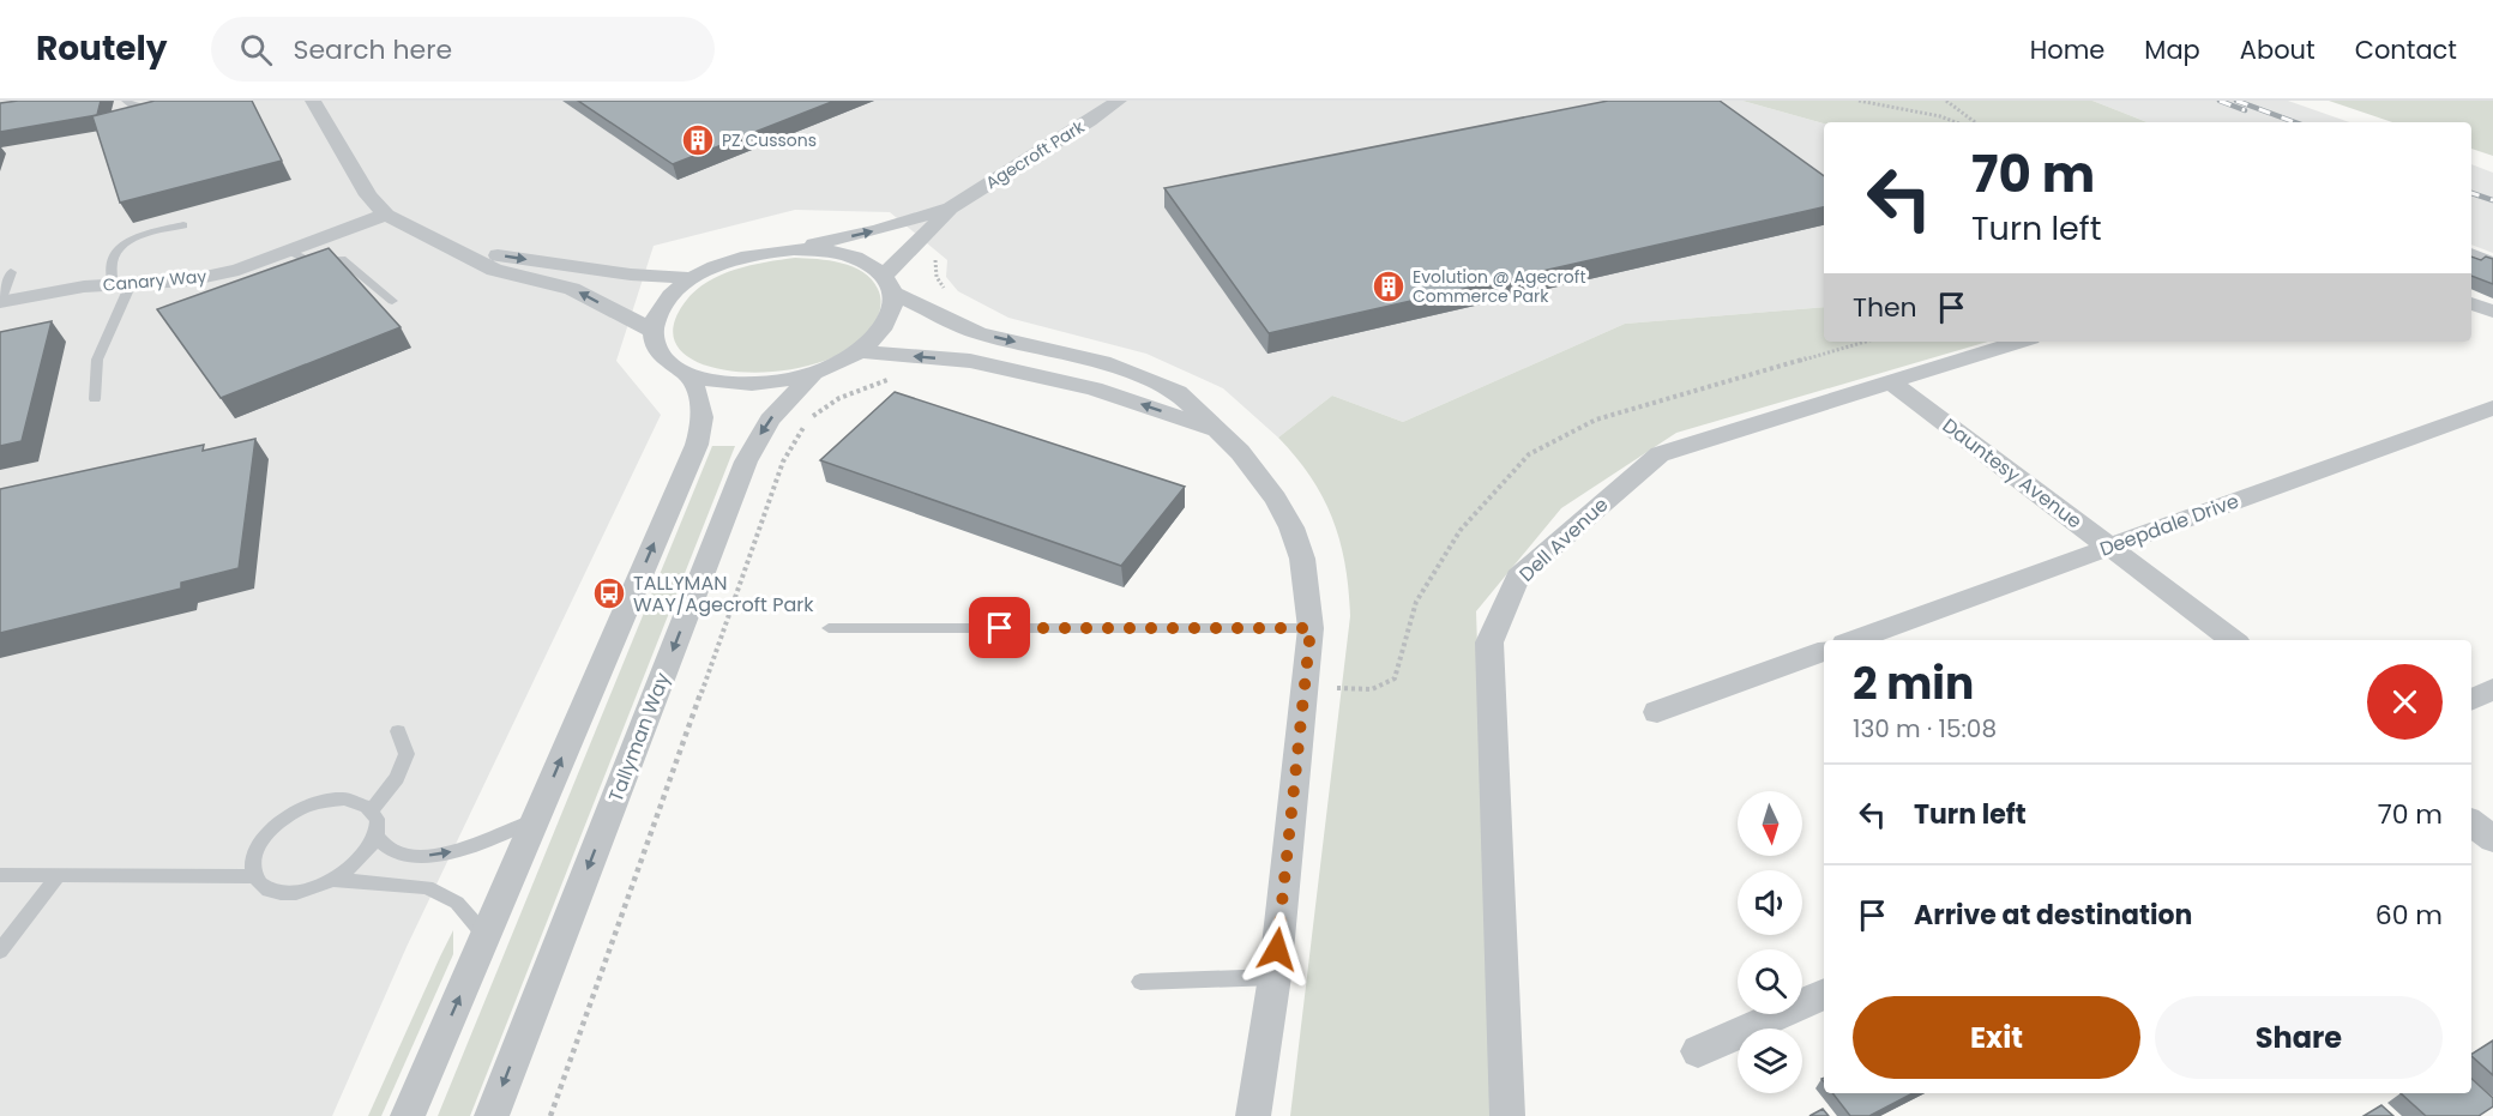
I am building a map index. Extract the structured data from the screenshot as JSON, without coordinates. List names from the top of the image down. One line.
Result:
{"streets":{"street":["Agecroft Park","Canary Way","Dauntesy Avenue","Deepdale Drive","Dell Avenue","Tallyman Way"]},"crossings":[["Dauntesy Avenue","Deepdale Drive"],["Dauntesy Avenue","Dell Avenue"]],"places":{"building":["PZ Cussons","Evolution @ Agecroft Commerce Park"],"bus stop":["TALLYMAN WAY/Agecroft Park"]},"north":"bottom","page":{"header":"Routely","search":"Search here","nav":["Home","Map","About","Contact"],"turn":["70 m","Turn left"],"then":"Then","heading":["2 min","130 m · 15:08"],"list":[{"name":"Turn left","value":"70 m"},{"name":"Arrive at destination","value":"60 m"}],"buttons":["Exit","Share"]}}
